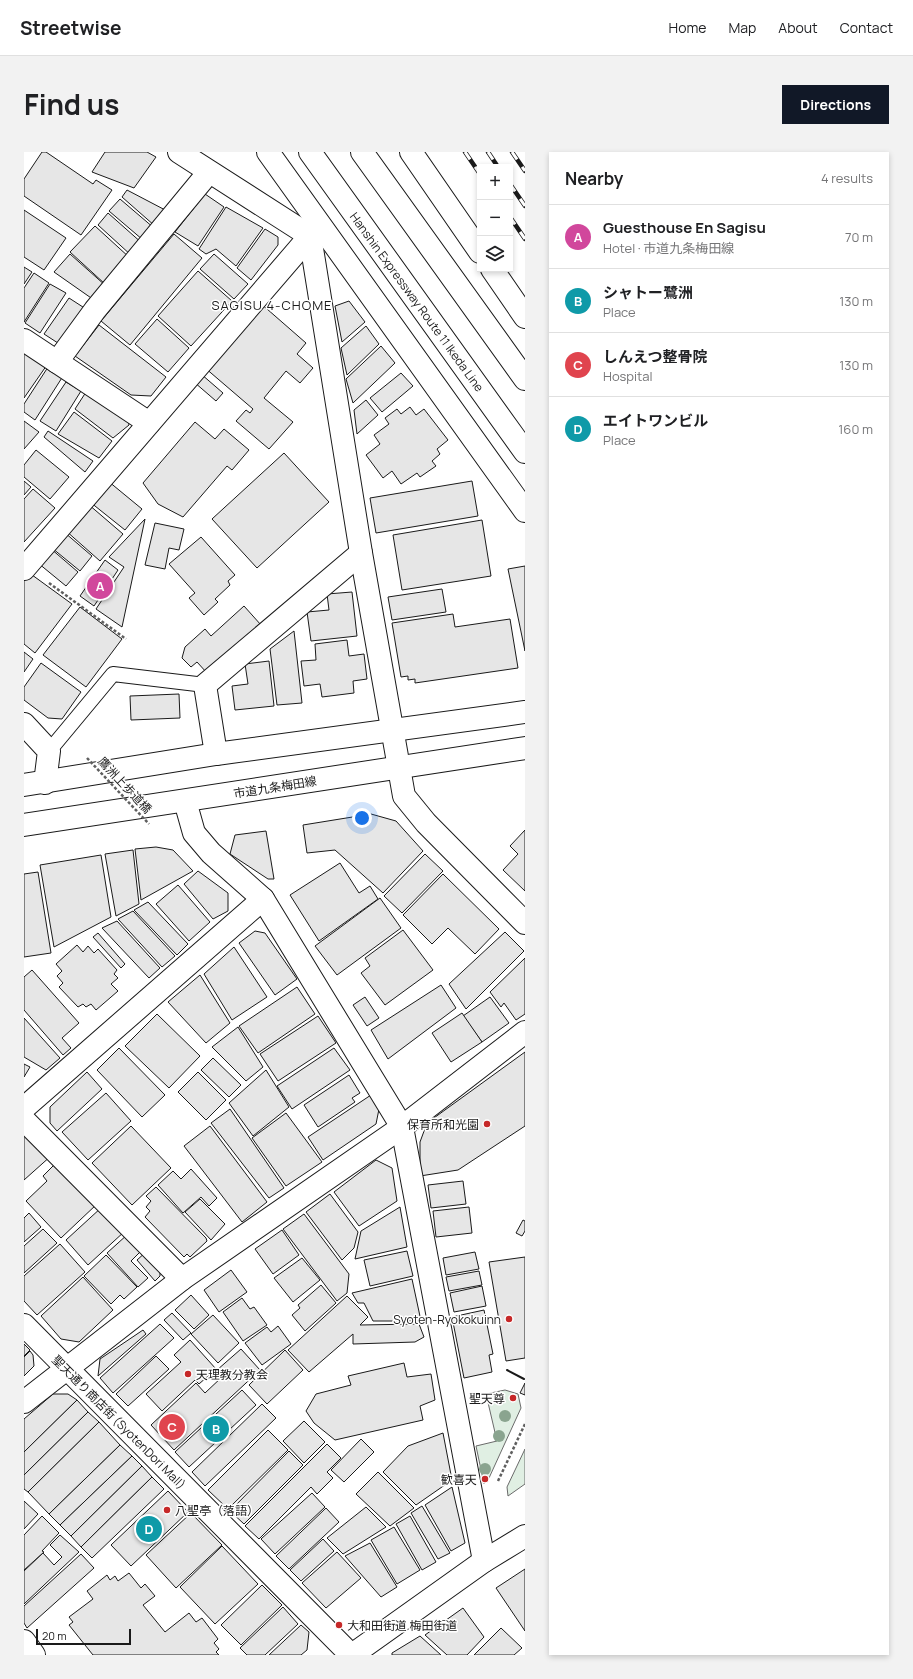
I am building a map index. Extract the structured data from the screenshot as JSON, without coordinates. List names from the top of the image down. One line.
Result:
{"streets":{"main road":["Hanshin Expressway Route 11 Ikeda Line","市道九条梅田線","聖天通り商店街 (SyotenDori Mall)"],"path":["鷹洲上歩道橋"]},"districts":["SAGISU 4-CHOME"],"places":["保育所和光園","Syoten-Ryokokuinn","天理教分教会","聖天尊","歓喜天","八聖亭（落語）","大和田街道 梅田街道"],"scale_bar":"20 m","page":{"header":"Streetwise","nav":["Home","Map","About","Contact"],"title":"Find us","buttons":"Directions","heading":["Nearby","4 results"],"map_buttons":["+","−"],"list":[{"mark":"A","name":"Guesthouse En Sagisu","note":"Hotel · 市道九条梅田線","value":"70 m"},{"mark":"B","name":"シャトー鷺洲","note":"Place","value":"130 m"},{"mark":"C","name":"しんえつ整骨院","note":"Hospital","value":"130 m"},{"mark":"D","name":"エイトワンビル","note":"Place","value":"160 m"}],"pins":["A","C","B","D"],"scale":"20 m"}}
